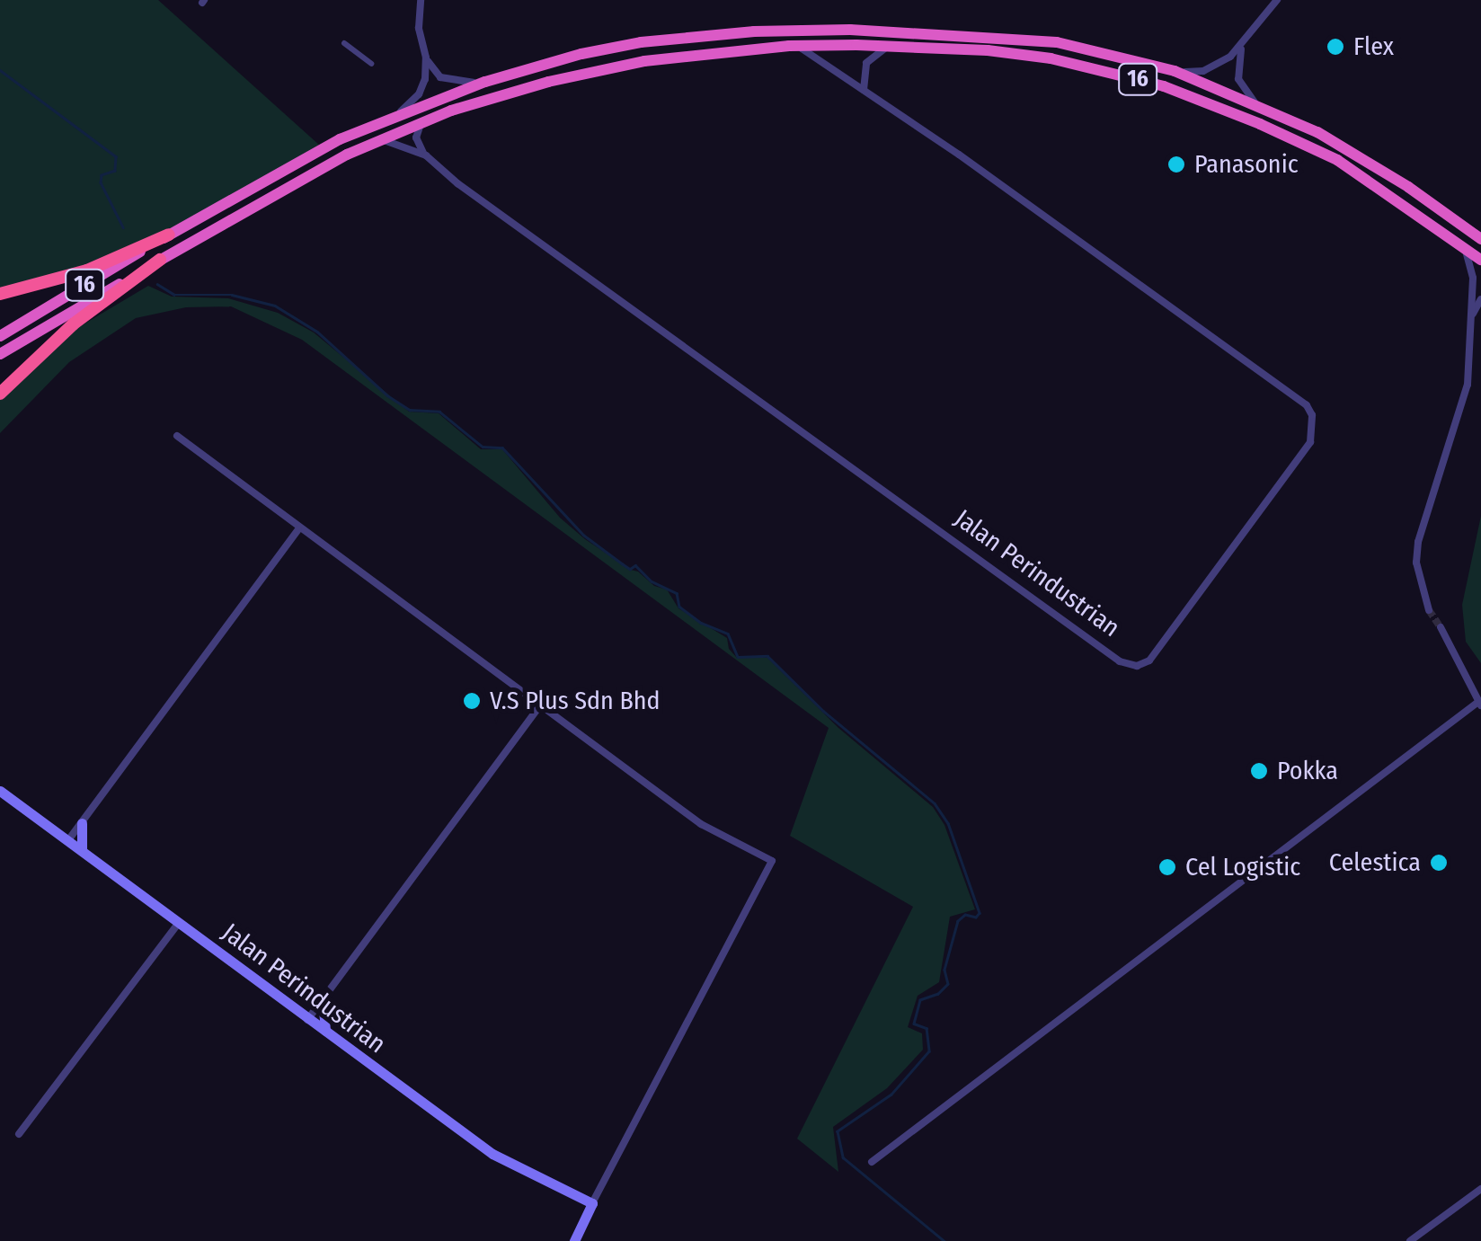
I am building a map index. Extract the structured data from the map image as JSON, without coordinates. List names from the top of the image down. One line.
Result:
{"streets":{"highway":["16"],"main road":["Jalan Perindustrian"]},"crossings":[["16","Jalan Perindustrian"]],"places":["Flex","Panasonic","V.S Plus Sdn Bhd","Pokka","Celestica","Cel Logistic"]}
